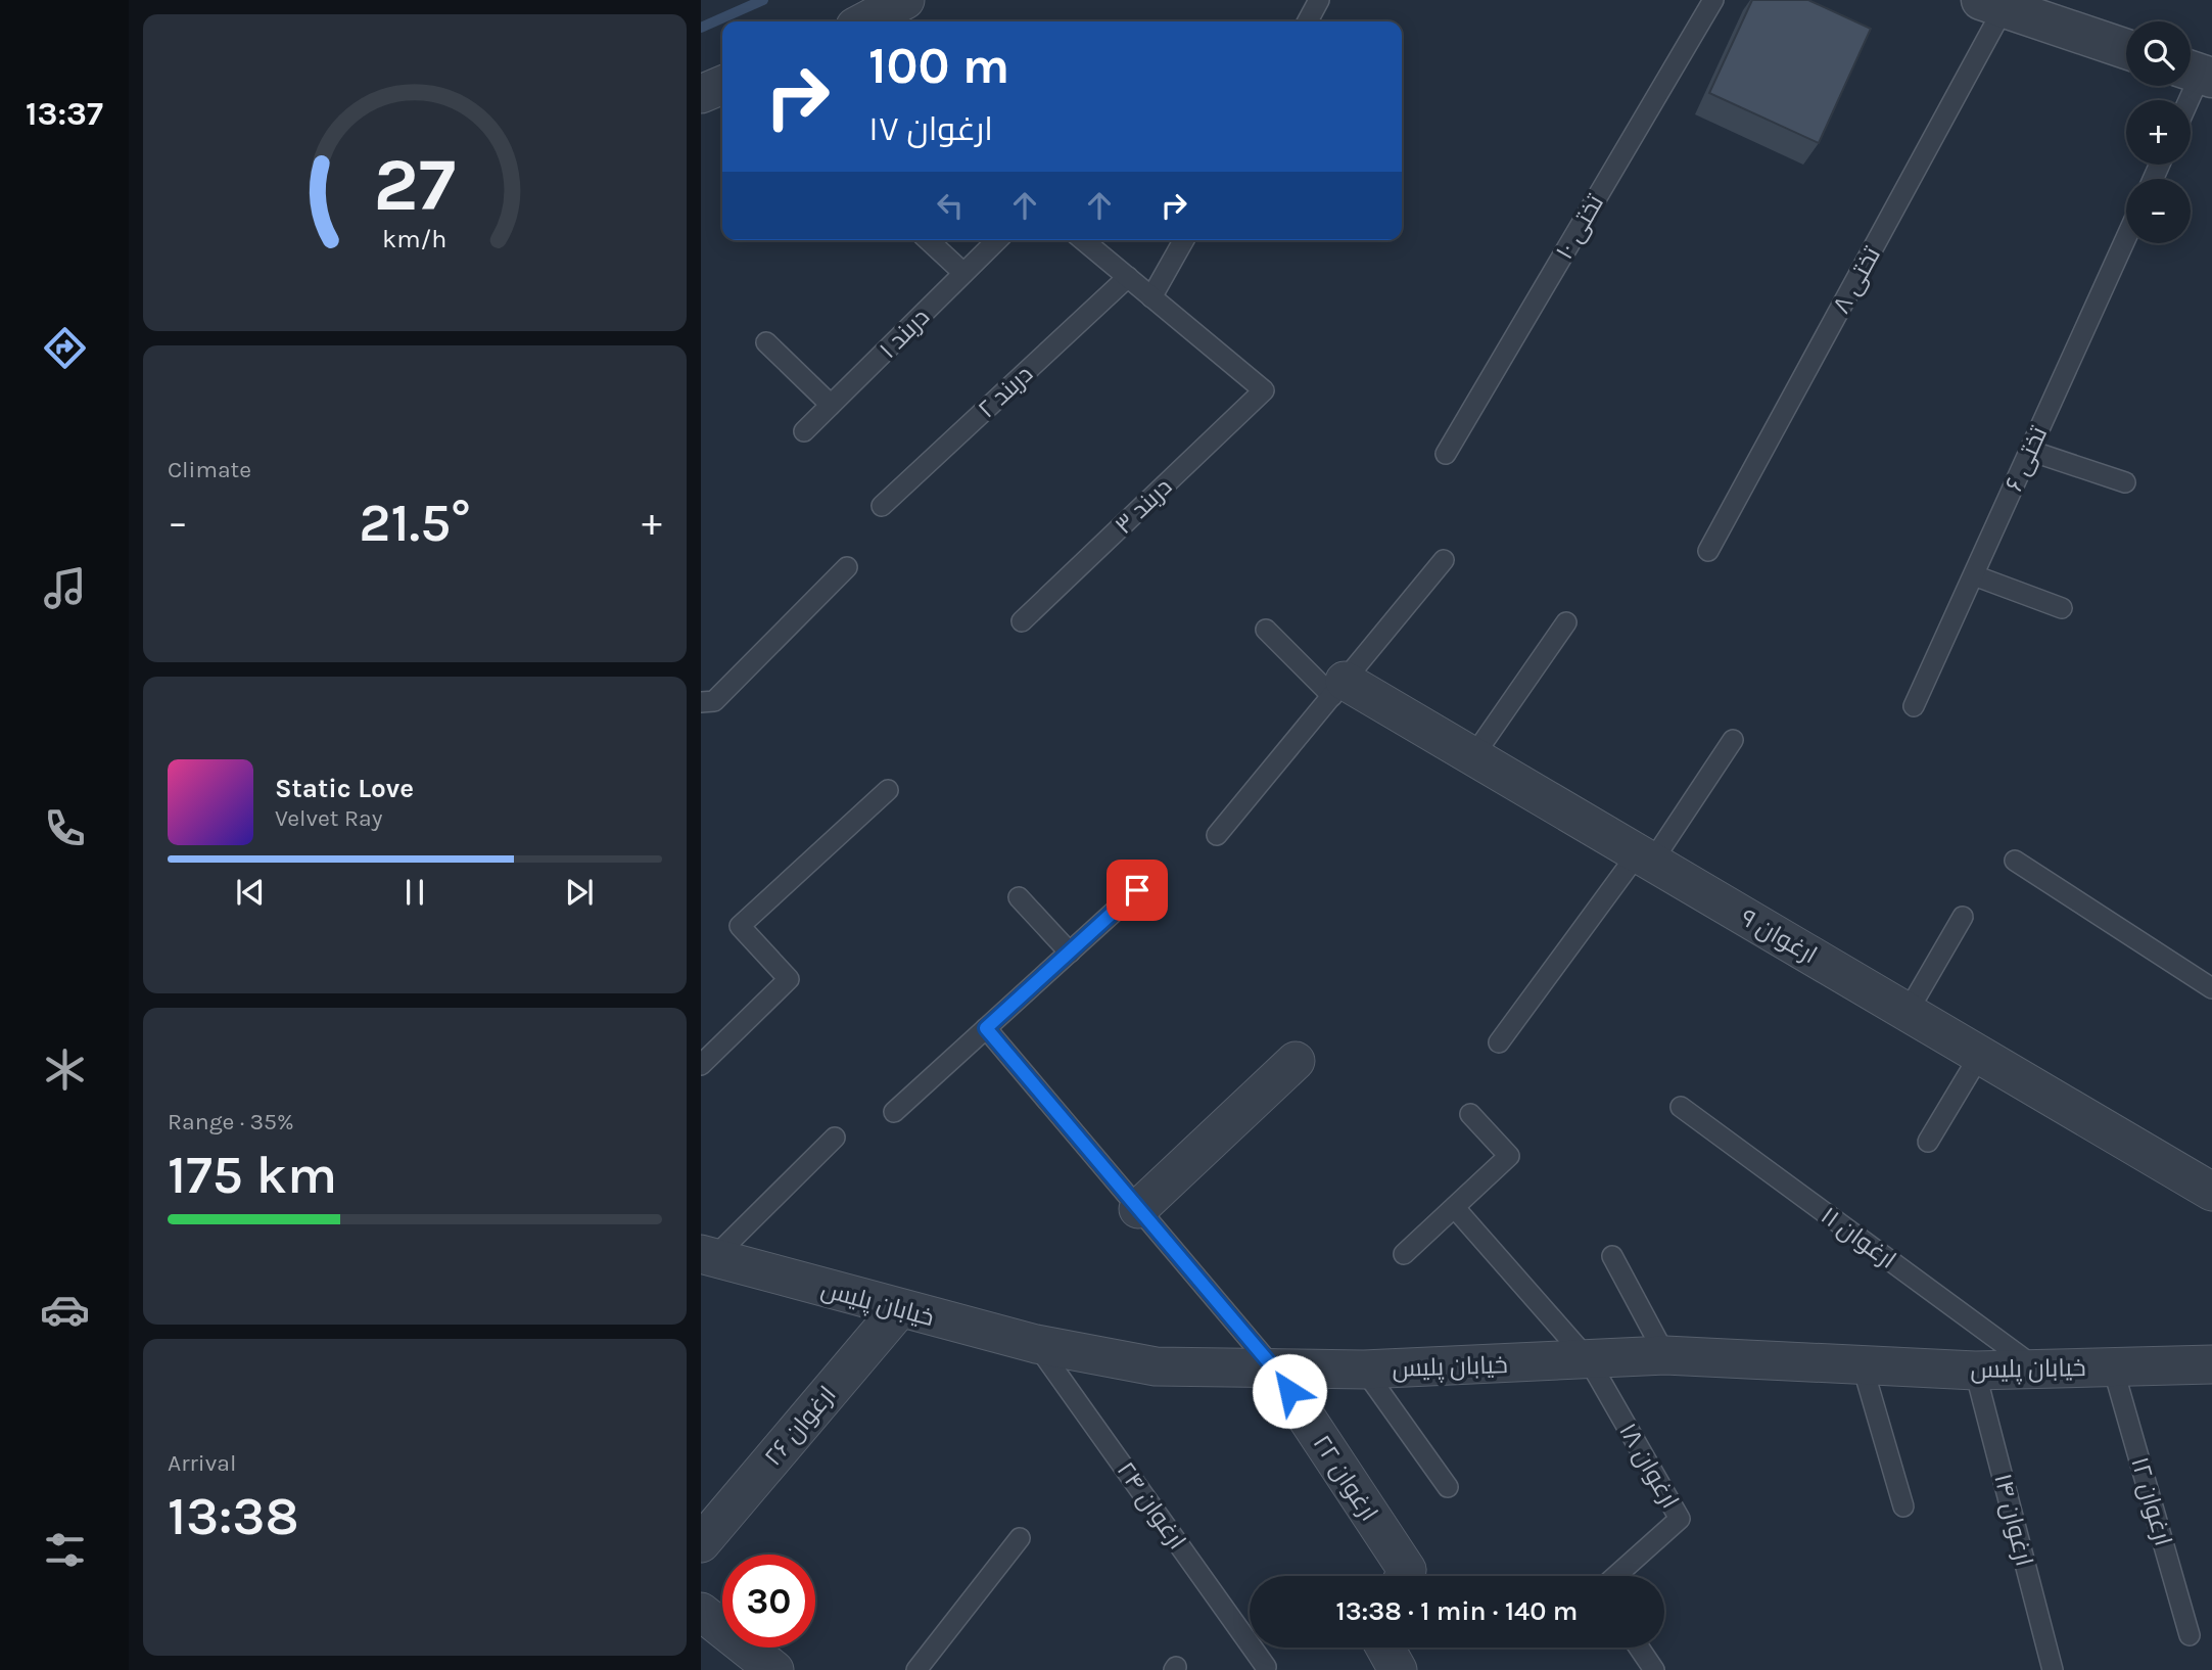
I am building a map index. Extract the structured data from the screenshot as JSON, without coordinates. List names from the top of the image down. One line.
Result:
{"streets":{"street":["ارغوان ۹","خیابان پلیس","ارغوان ۲۶","ارغوان ۲۲"],"lane":["تختی ۱۰","تختی ۸","دربند ۱","دربند ۲","تختی ۶","دربند ۳","ارغوان ۱۱","ارغوان ۱۸","ارغوان ۱۲","ارغوان ۲۴","ارغوان ۱۴"]},"crossings":[["ارغوان ۱۱","خیابان پلیس"],["خیابان پلیس","ارغوان ۲۶"],["خیابان پلیس","ارغوان ۱۸"],["خیابان پلیس","ارغوان ۲۲"],["خیابان پلیس","ارغوان ۱۲"],["خیابان پلیس","ارغوان ۲۴"],["خیابان پلیس","ارغوان ۱۴"]],"page":{"tabs":"13:37","map_buttons":["+","−"],"turn":["100 m","ارغوان ۱۷"],"tile":["Climate",["Range · 35%","175 km"],["Arrival","13:38"]],"heat":["−","21.5°","+"],"song":["Static Love","Velvet Ray"],"limit":"30","trip":"13:38 · 1 min · 140 m","gauge":["27","km/h"]}}
